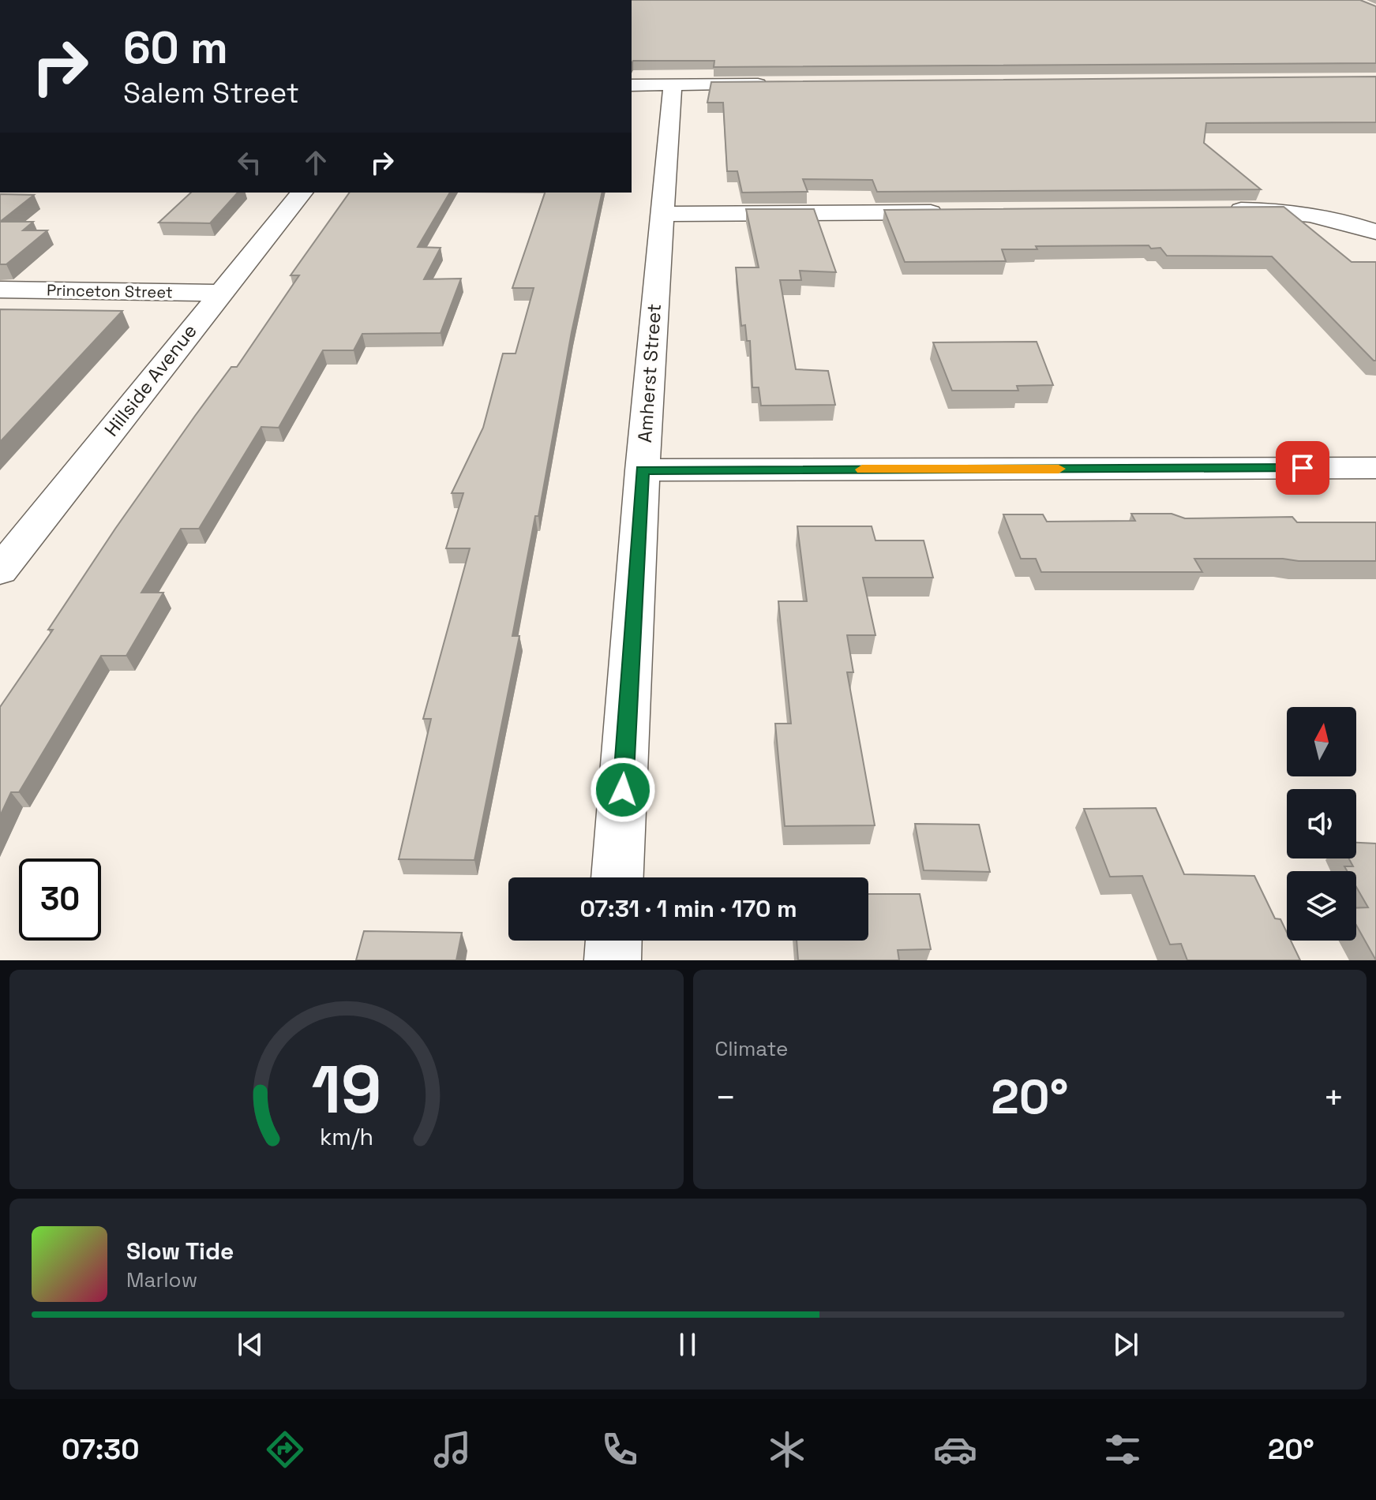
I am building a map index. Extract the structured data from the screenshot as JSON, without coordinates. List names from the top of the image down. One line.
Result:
{"streets":{"street":["Princeton Street","Amherst Street","Hillside Avenue"]},"crossings":[["Princeton Street","Hillside Avenue"]],"north":"top","page":{"turn":["60 m","Salem Street"],"limit":"30","trip":"07:31 · 1 min · 170 m","tile":"Climate","heat":["−","20°","+"],"song":["Slow Tide","Marlow"],"tabs":["07:30","20°"],"gauge":["19","km/h"]}}
